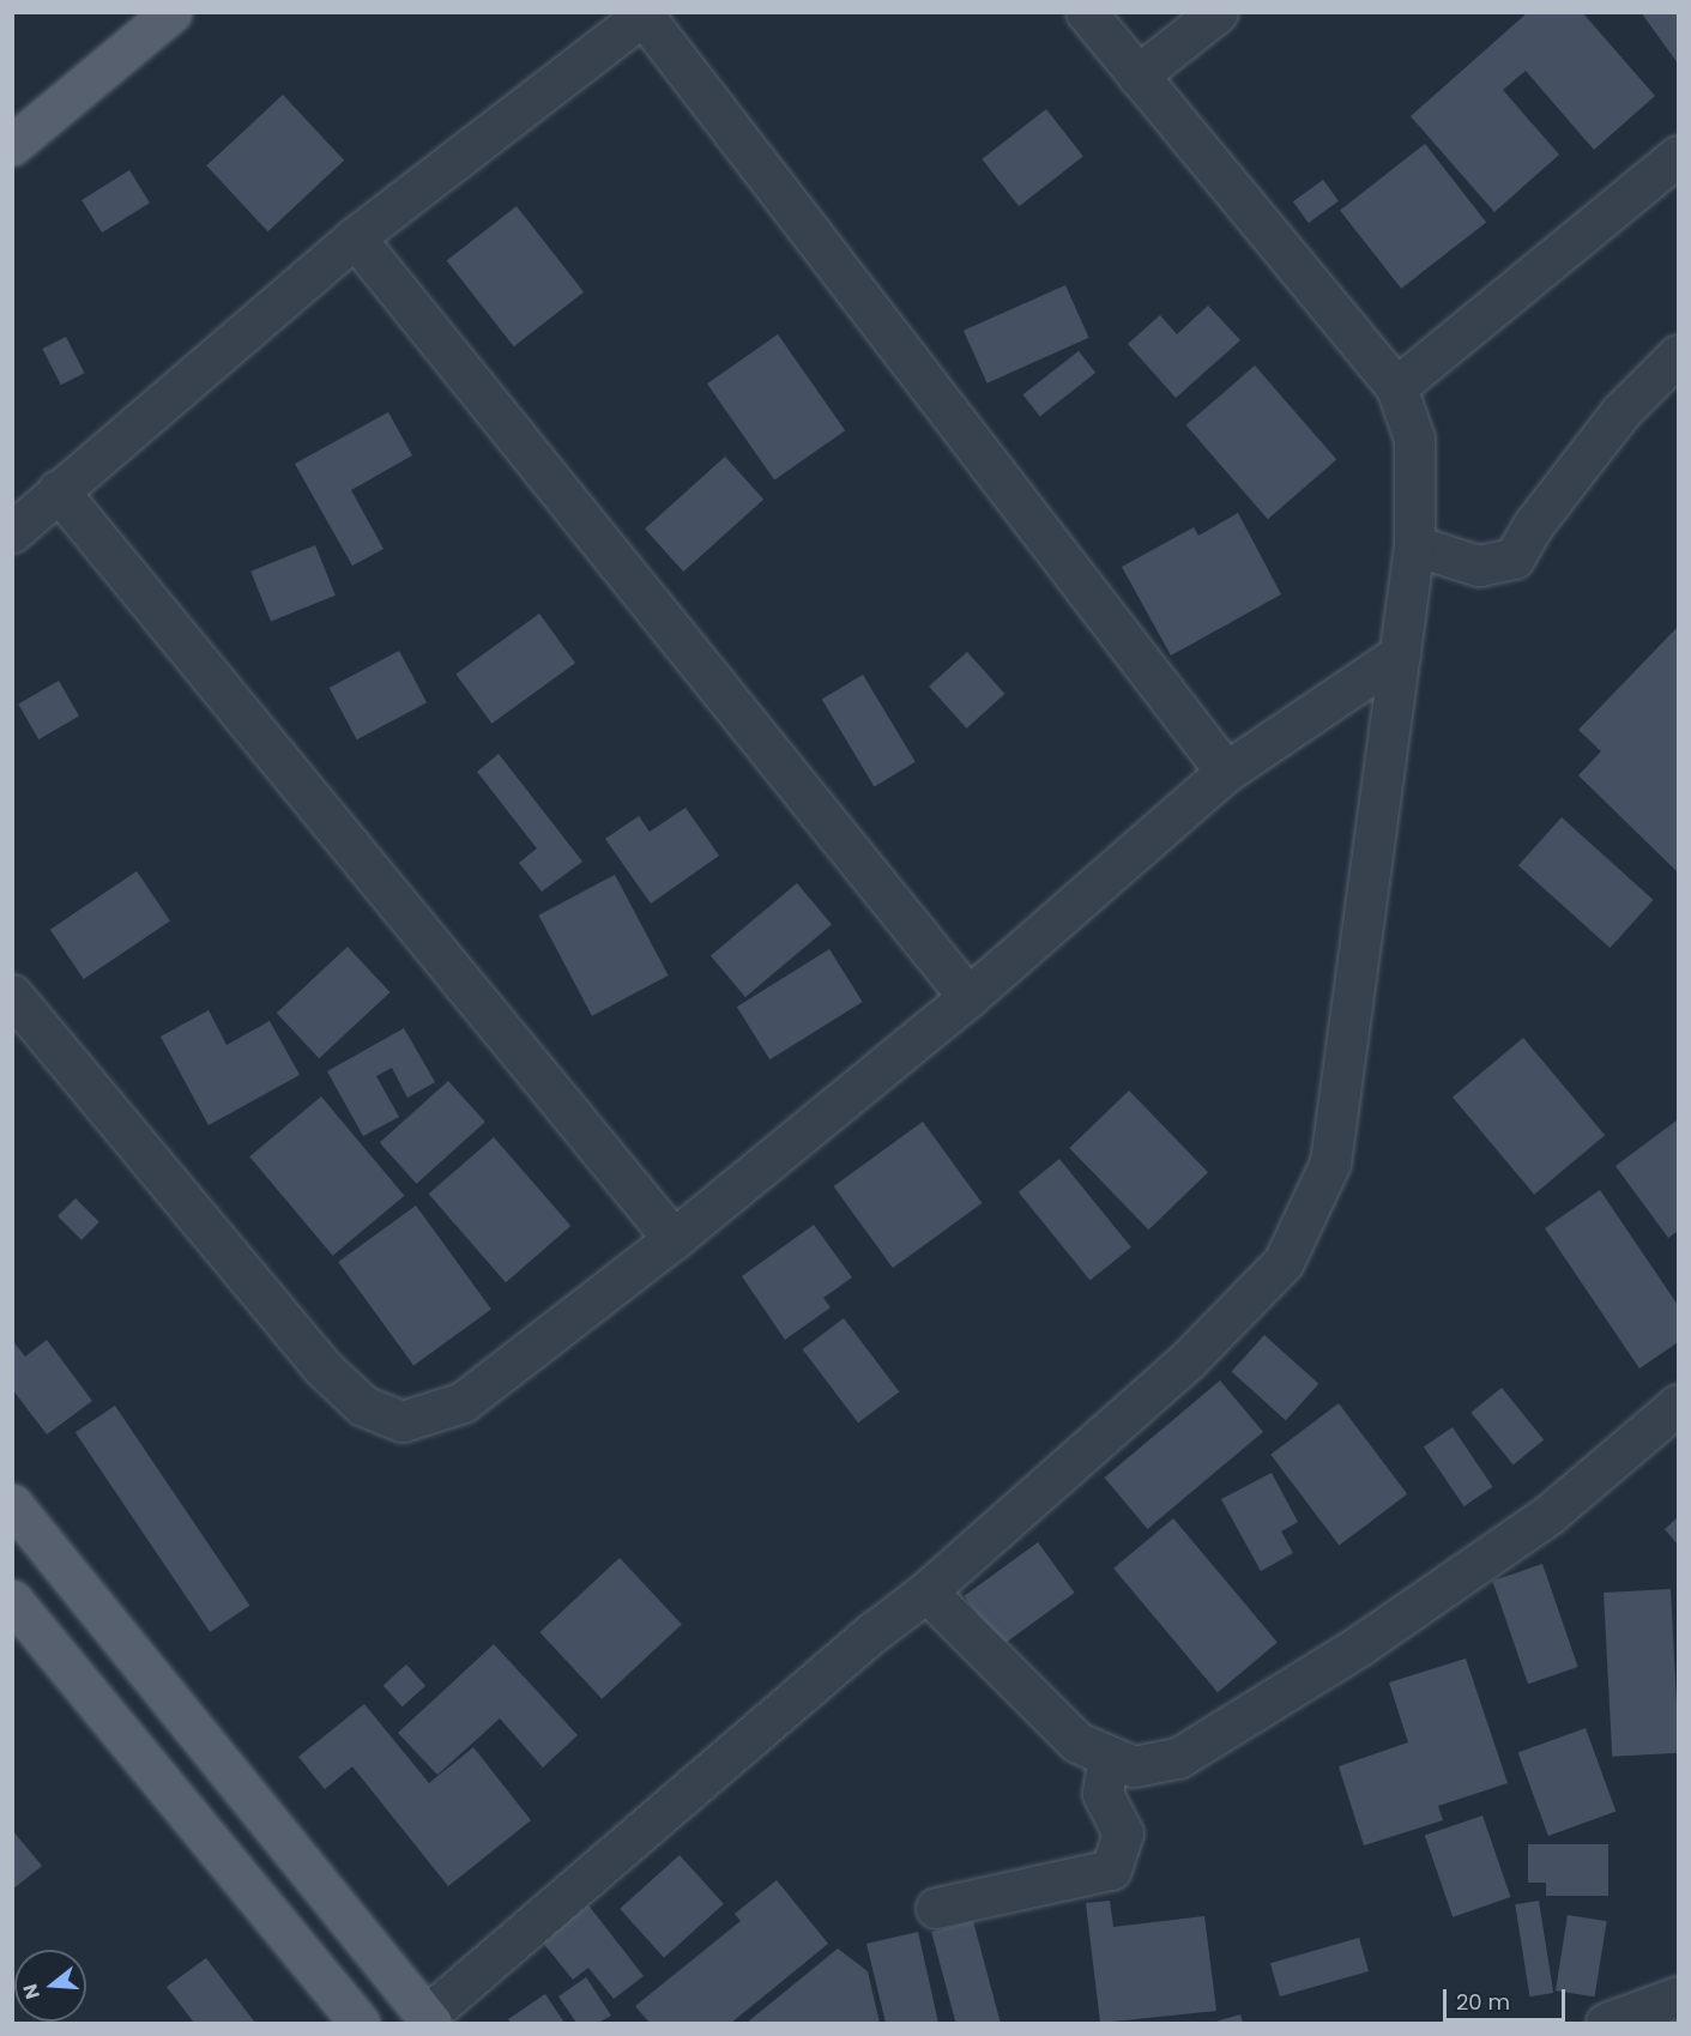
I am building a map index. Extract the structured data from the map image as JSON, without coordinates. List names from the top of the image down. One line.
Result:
{"scale_bar":"20 m","north":"left"}
